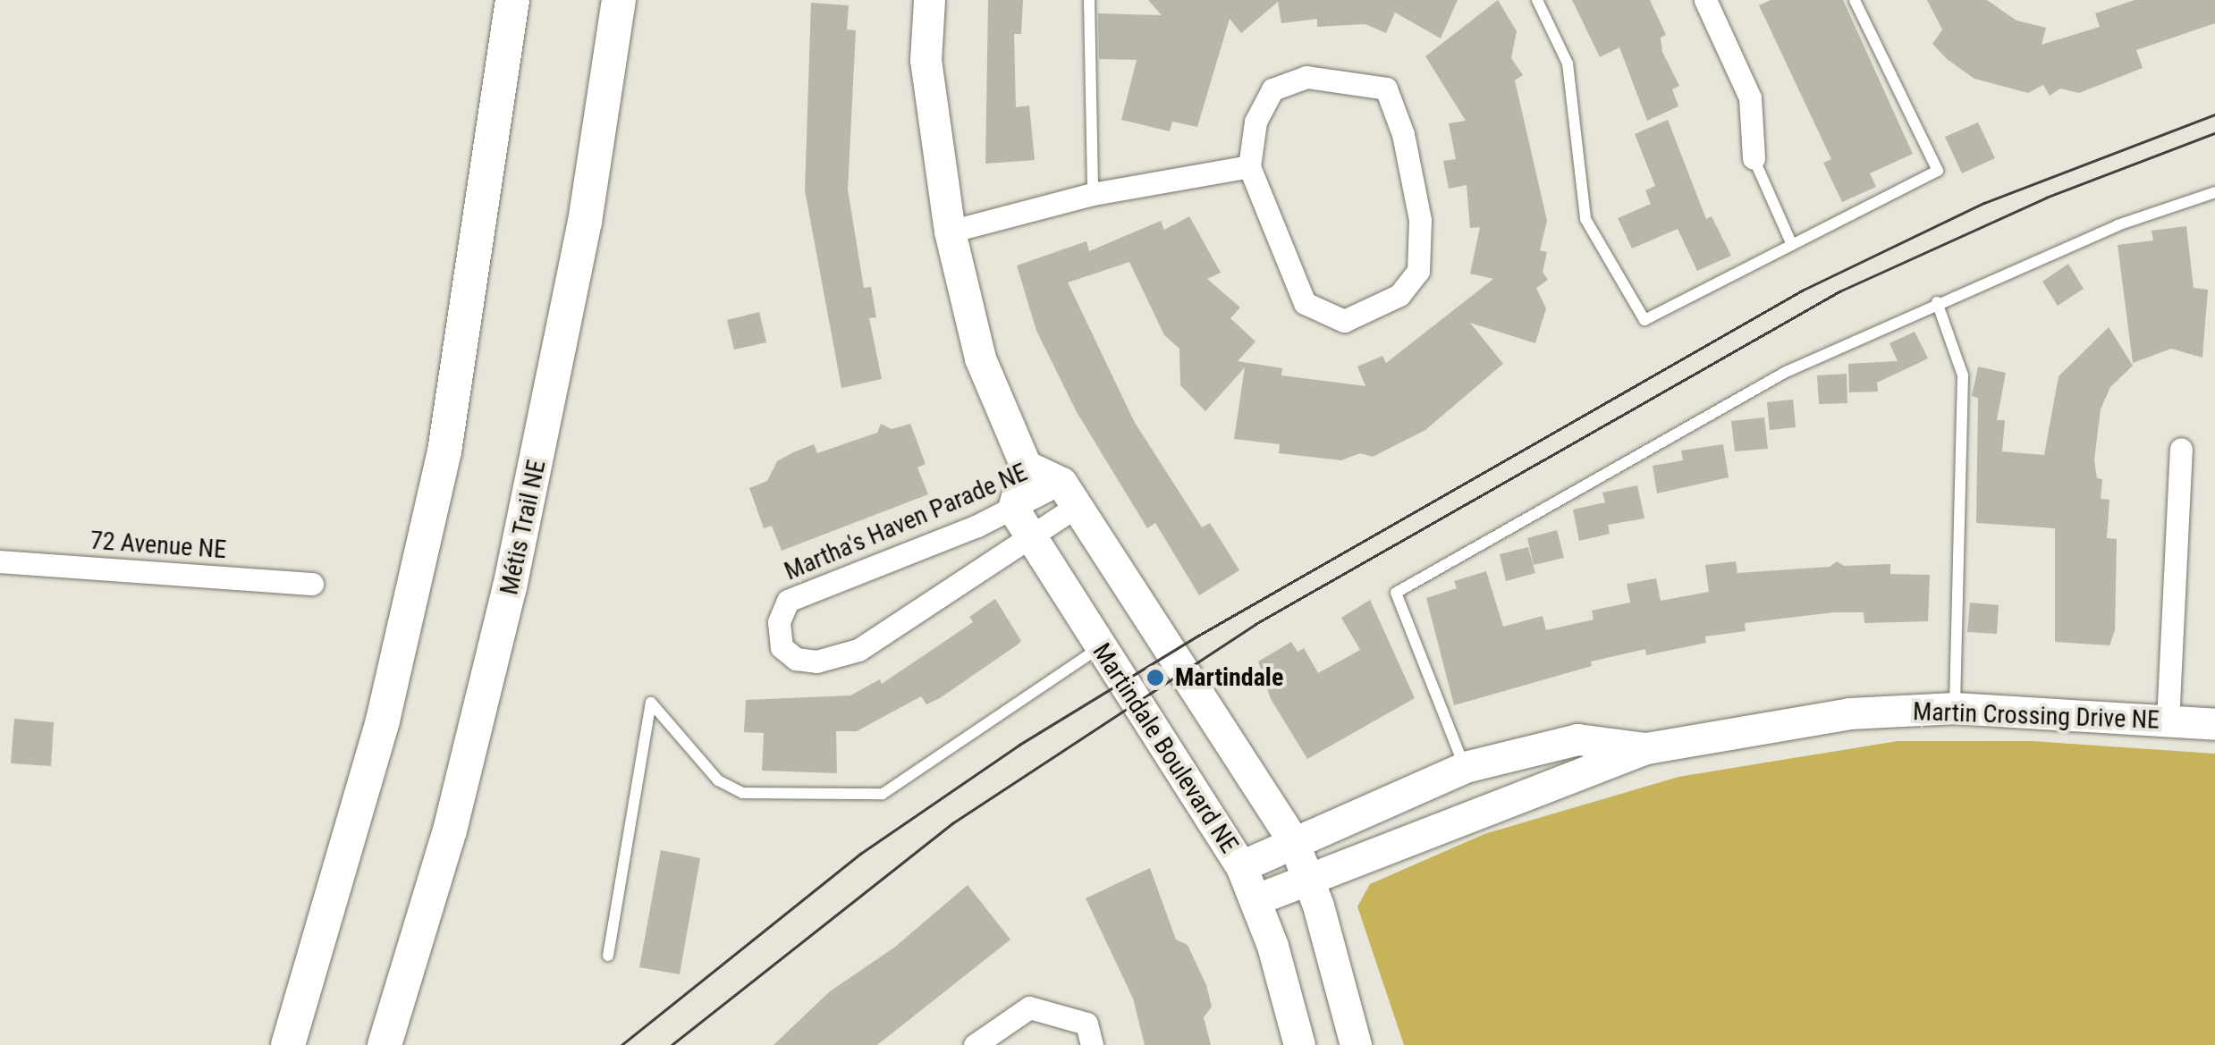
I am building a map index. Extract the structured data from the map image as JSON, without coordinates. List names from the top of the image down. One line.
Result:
{"streets":{"main road":["Métis Trail NE"],"street":["Martha's Haven Parade NE","72 Avenue NE","Martin Crossing Drive NE","Martindale Boulevard NE"]},"crossings":[["Martha's Haven Parade NE","Martindale Boulevard NE"],["Martin Crossing Drive NE","Martindale Boulevard NE"]],"places":["Martindale"]}
